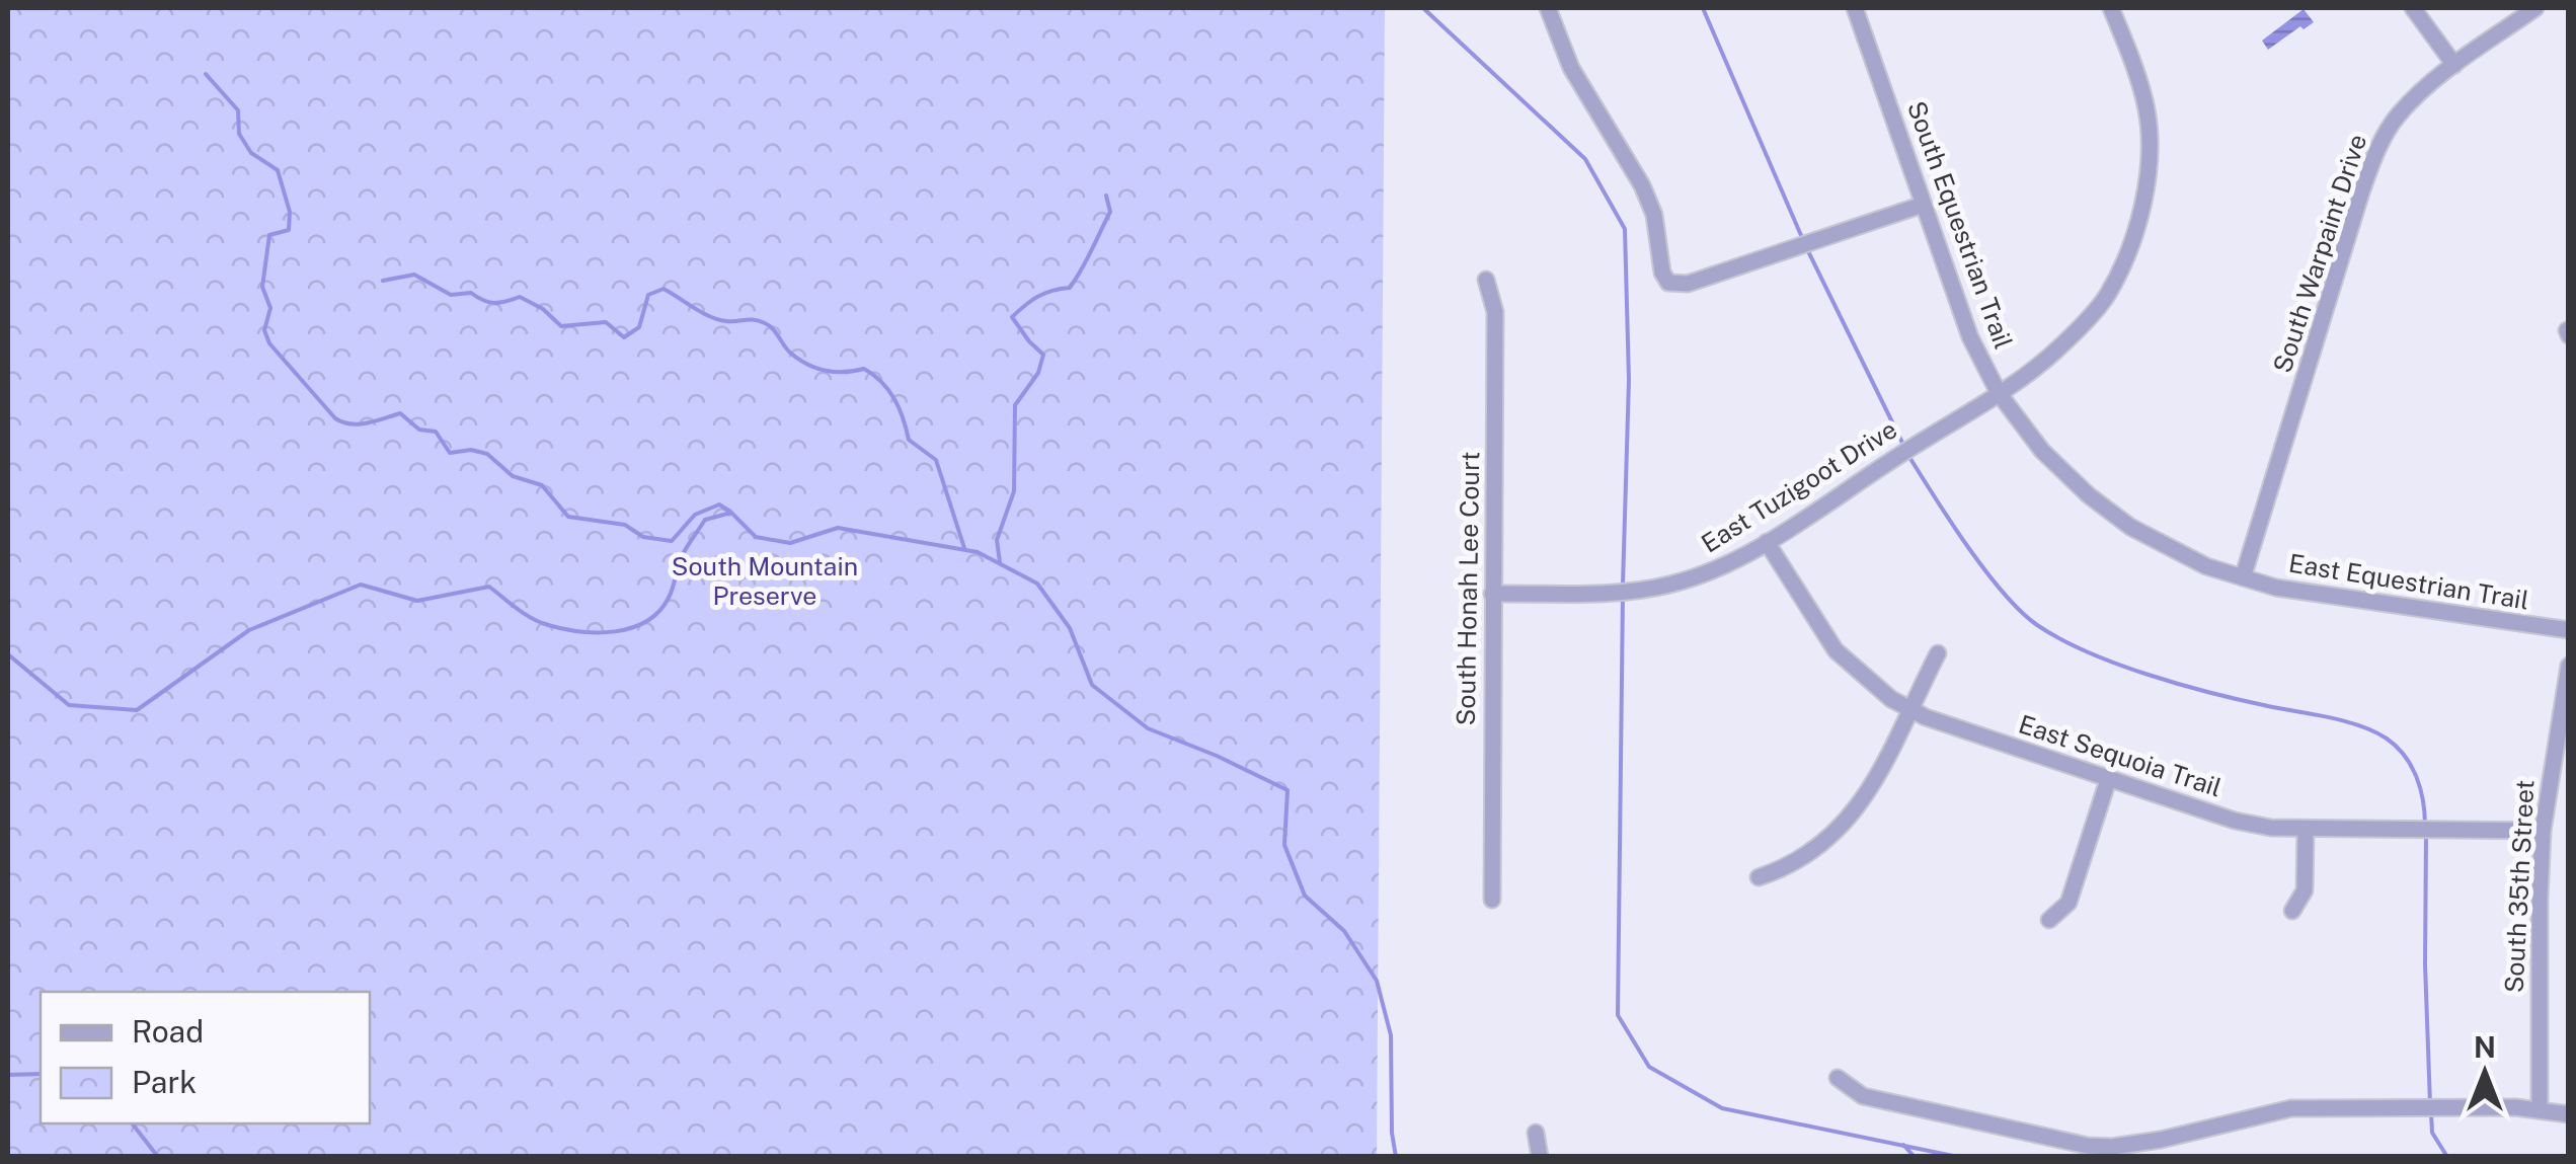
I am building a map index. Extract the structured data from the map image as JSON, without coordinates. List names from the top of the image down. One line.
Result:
{"streets":{"street":["South Equestrian Trail","South Warpaint Drive","East Tuzigoot Drive","East Equestrian Trail","South Honah Lee Court","East Sequoia Trail","South 35th Street"]},"crossings":[["South Equestrian Trail","South Warpaint Drive"],["South Equestrian Trail","East Tuzigoot Drive"],["South Equestrian Trail","East Equestrian Trail"],["South Warpaint Drive","East Equestrian Trail"],["East Tuzigoot Drive","South Honah Lee Court"],["East Tuzigoot Drive","East Sequoia Trail"],["East Sequoia Trail","South 35th Street"]],"parks":["South Mountain Preserve"],"legend":["Road","Park"],"north":"top"}
